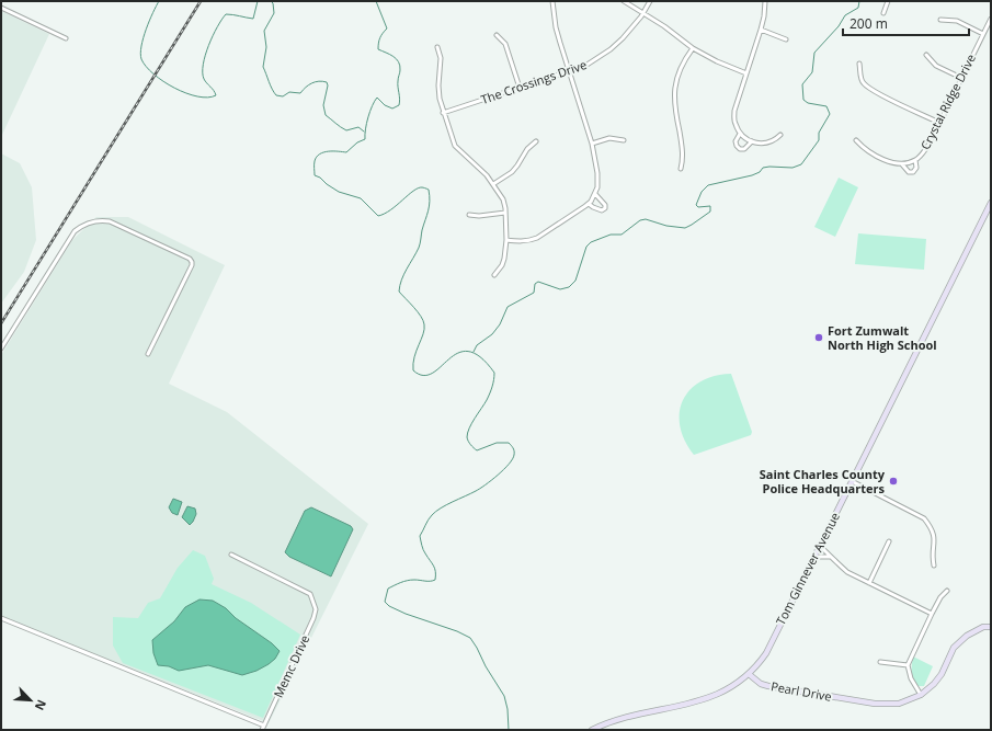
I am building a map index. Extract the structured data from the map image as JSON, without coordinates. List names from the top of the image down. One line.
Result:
{"streets":{"main road":["Tom Ginnever Avenue","Pearl Drive"],"street":["The Crossings Drive","Crystal Ridge Drive","Memc Drive"]},"crossings":[["Tom Ginnever Avenue","Pearl Drive"]],"places":["Fort Zumwalt North High School","Saint Charles County Police Headquarters"],"scale_bar":"200 m","north":"bottom right"}
